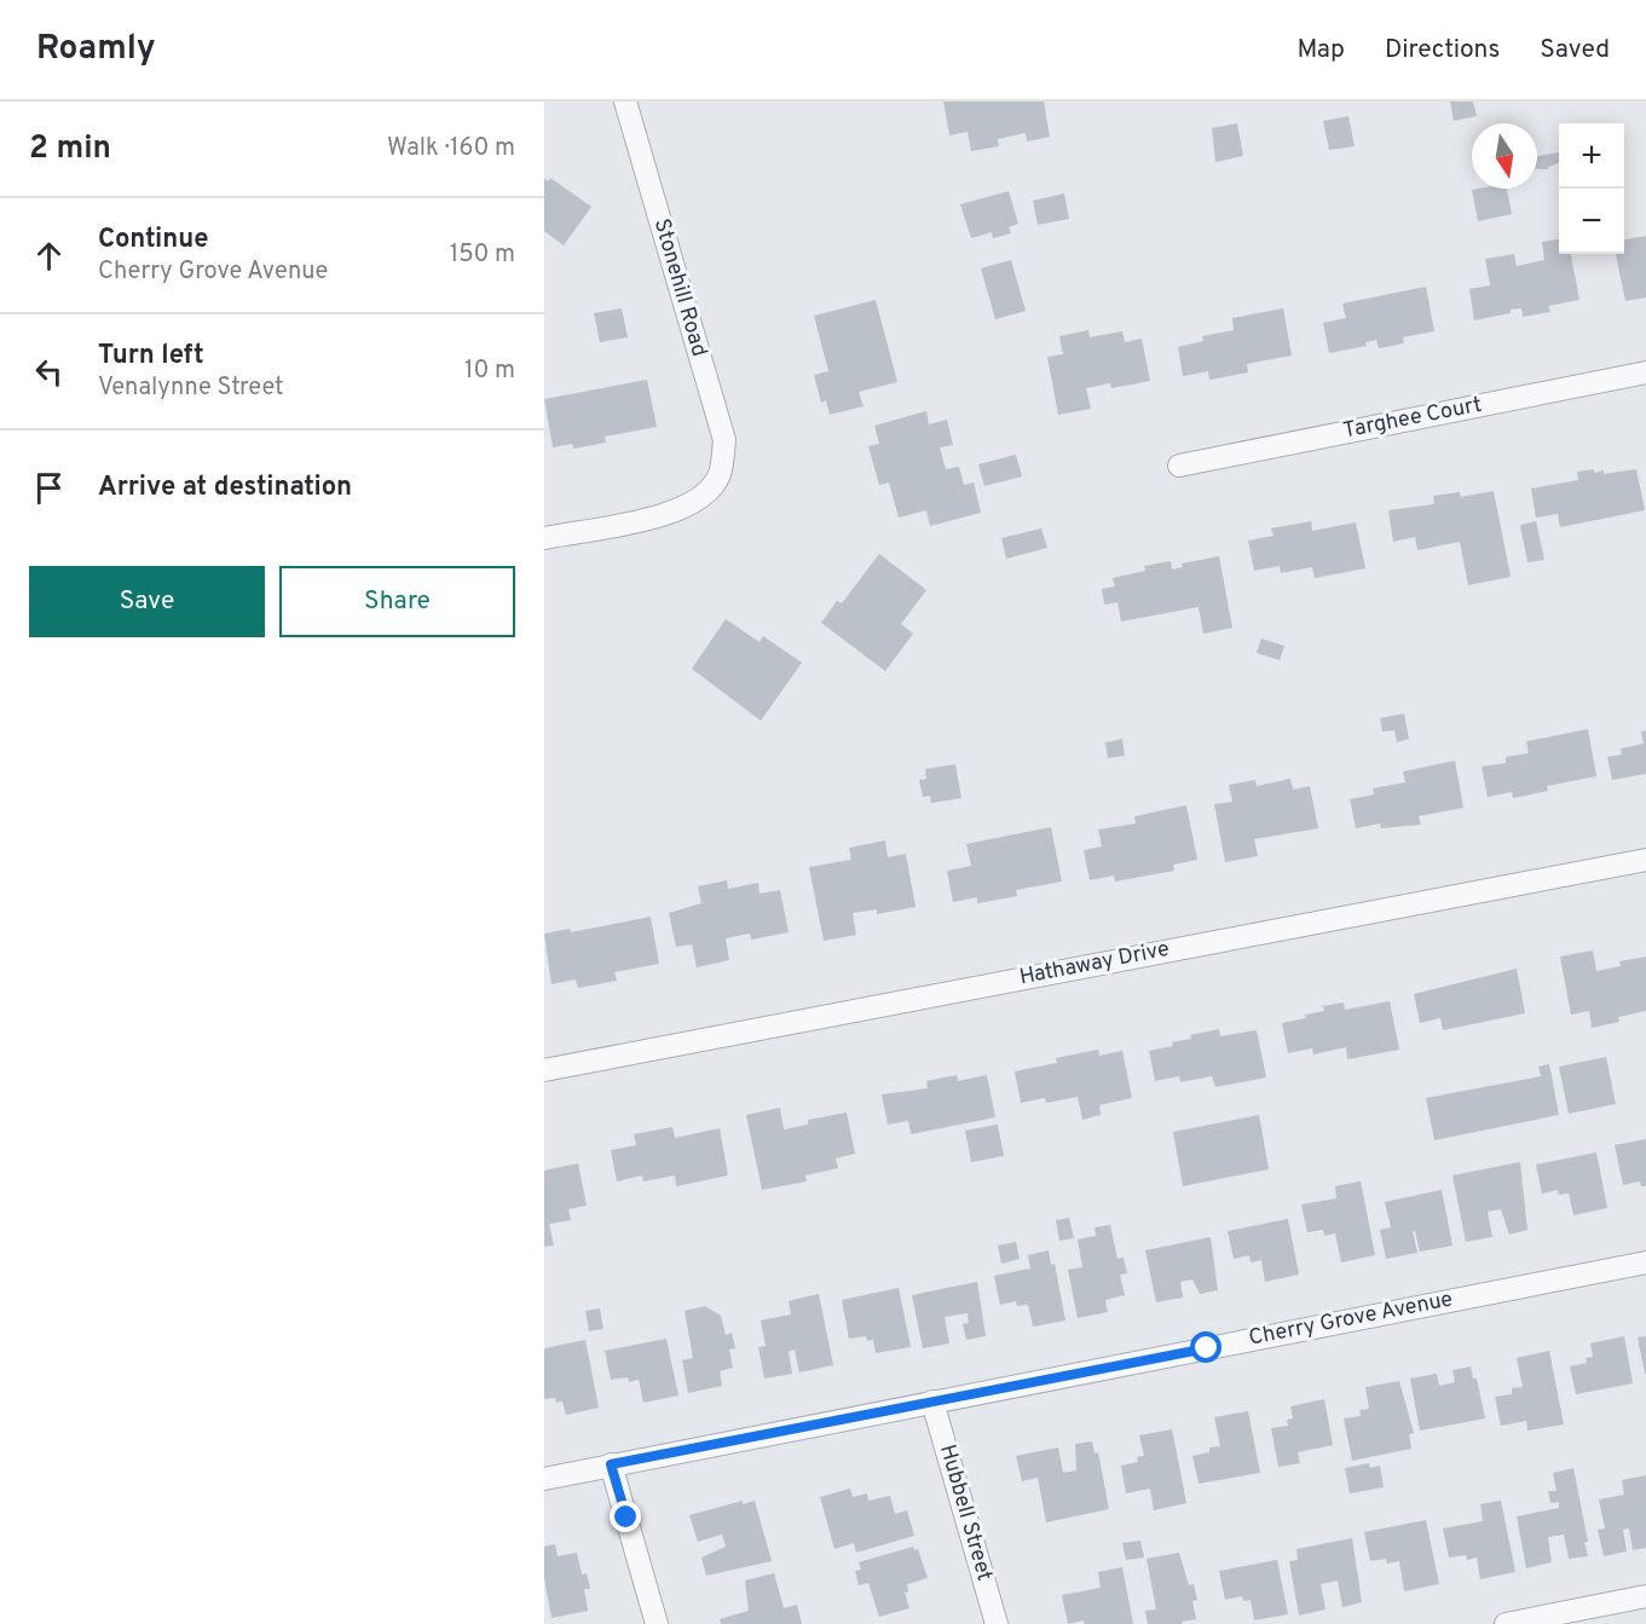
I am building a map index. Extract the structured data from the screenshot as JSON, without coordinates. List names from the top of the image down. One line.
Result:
{"streets":{"street":["Stonehill Road","Targhee Court","Hathaway Drive","Cherry Grove Avenue","Hubbell Street"]},"crossings":[["Cherry Grove Avenue","Hubbell Street"]],"north":"bottom","page":{"header":"Roamly","nav":["Map","Directions","Saved"],"heading":["2 min","Walk · 160 m"],"map_buttons":["+","−"],"list":[["Continue","Cherry Grove Avenue","150 m"],["Turn left","Venalynne Street","10 m"],"Arrive at destination"],"buttons":["Save","Share"]}}
